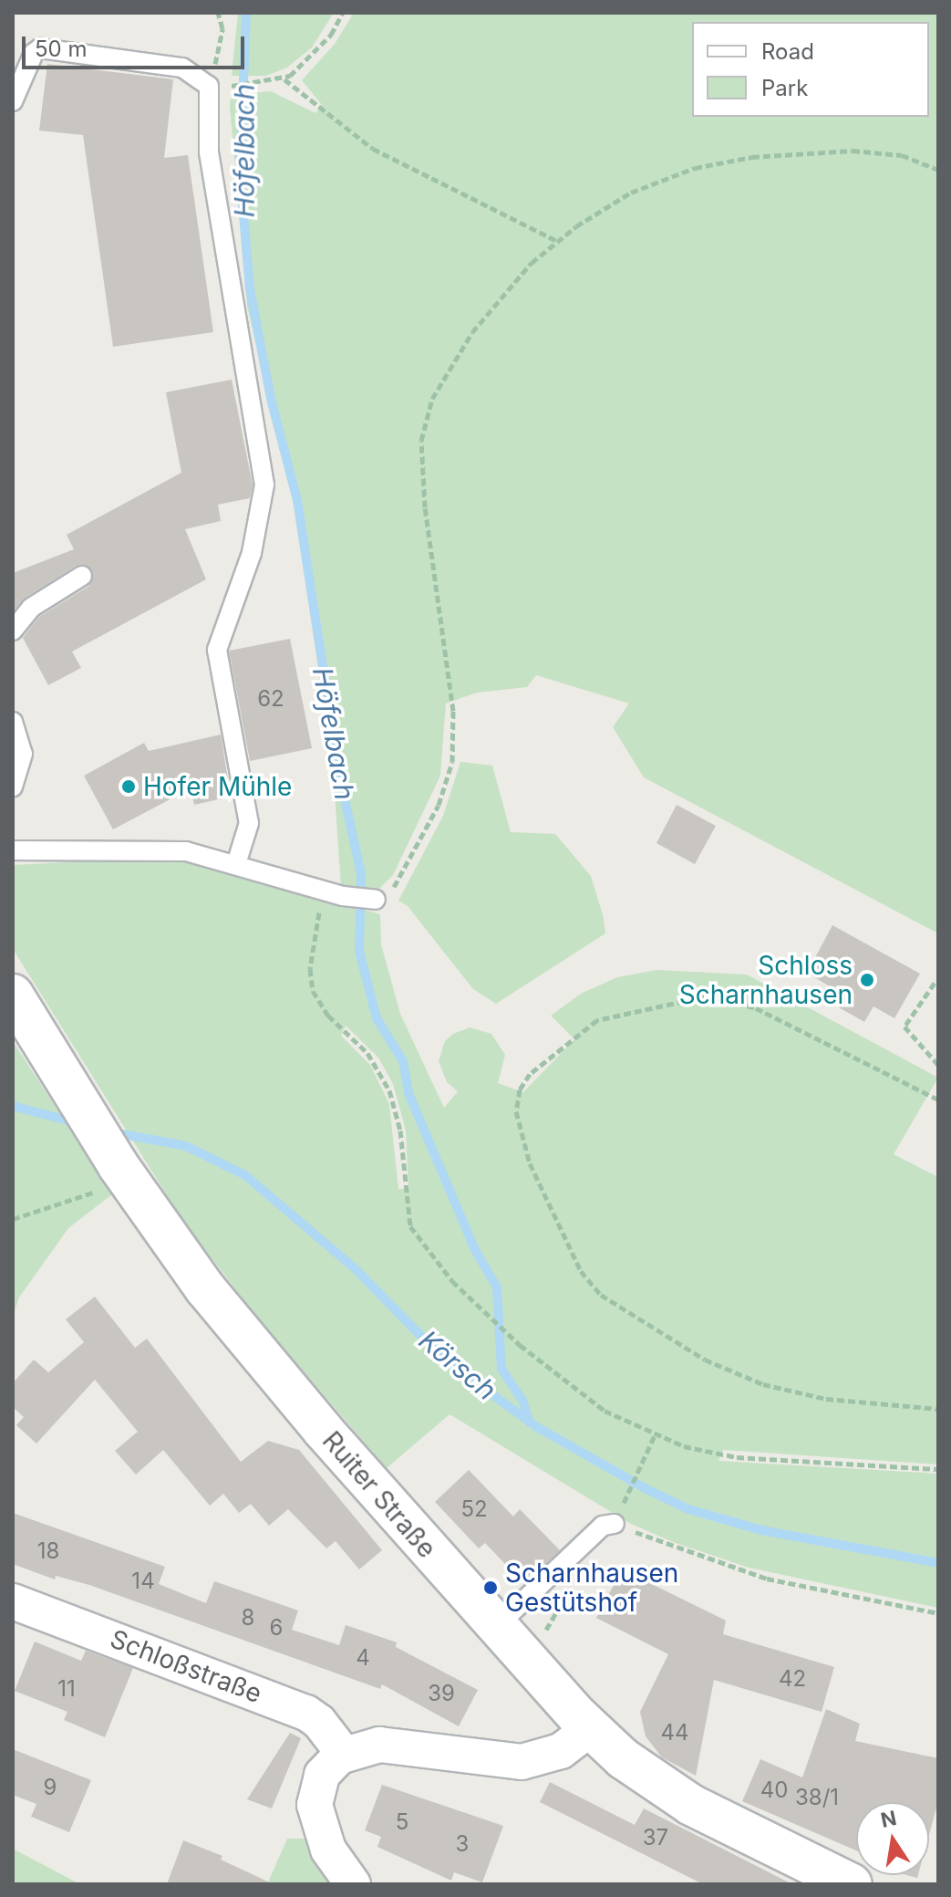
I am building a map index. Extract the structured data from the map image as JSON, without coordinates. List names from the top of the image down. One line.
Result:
{"streets":{"main road":["Ruiter Straße"],"street":["Schloßstraße"]},"water":["Höfelbach","Körsch"],"places":["Hofer Mühle","Schloss Scharnhausen","Scharnhausen Gestütshof"],"house_numbers":["62","52","18","14","8","6","4","42","11","39","44","9","40","38/1","5","37","3"],"legend":["Road","Park"],"scale_bar":"50 m","north":"top"}
